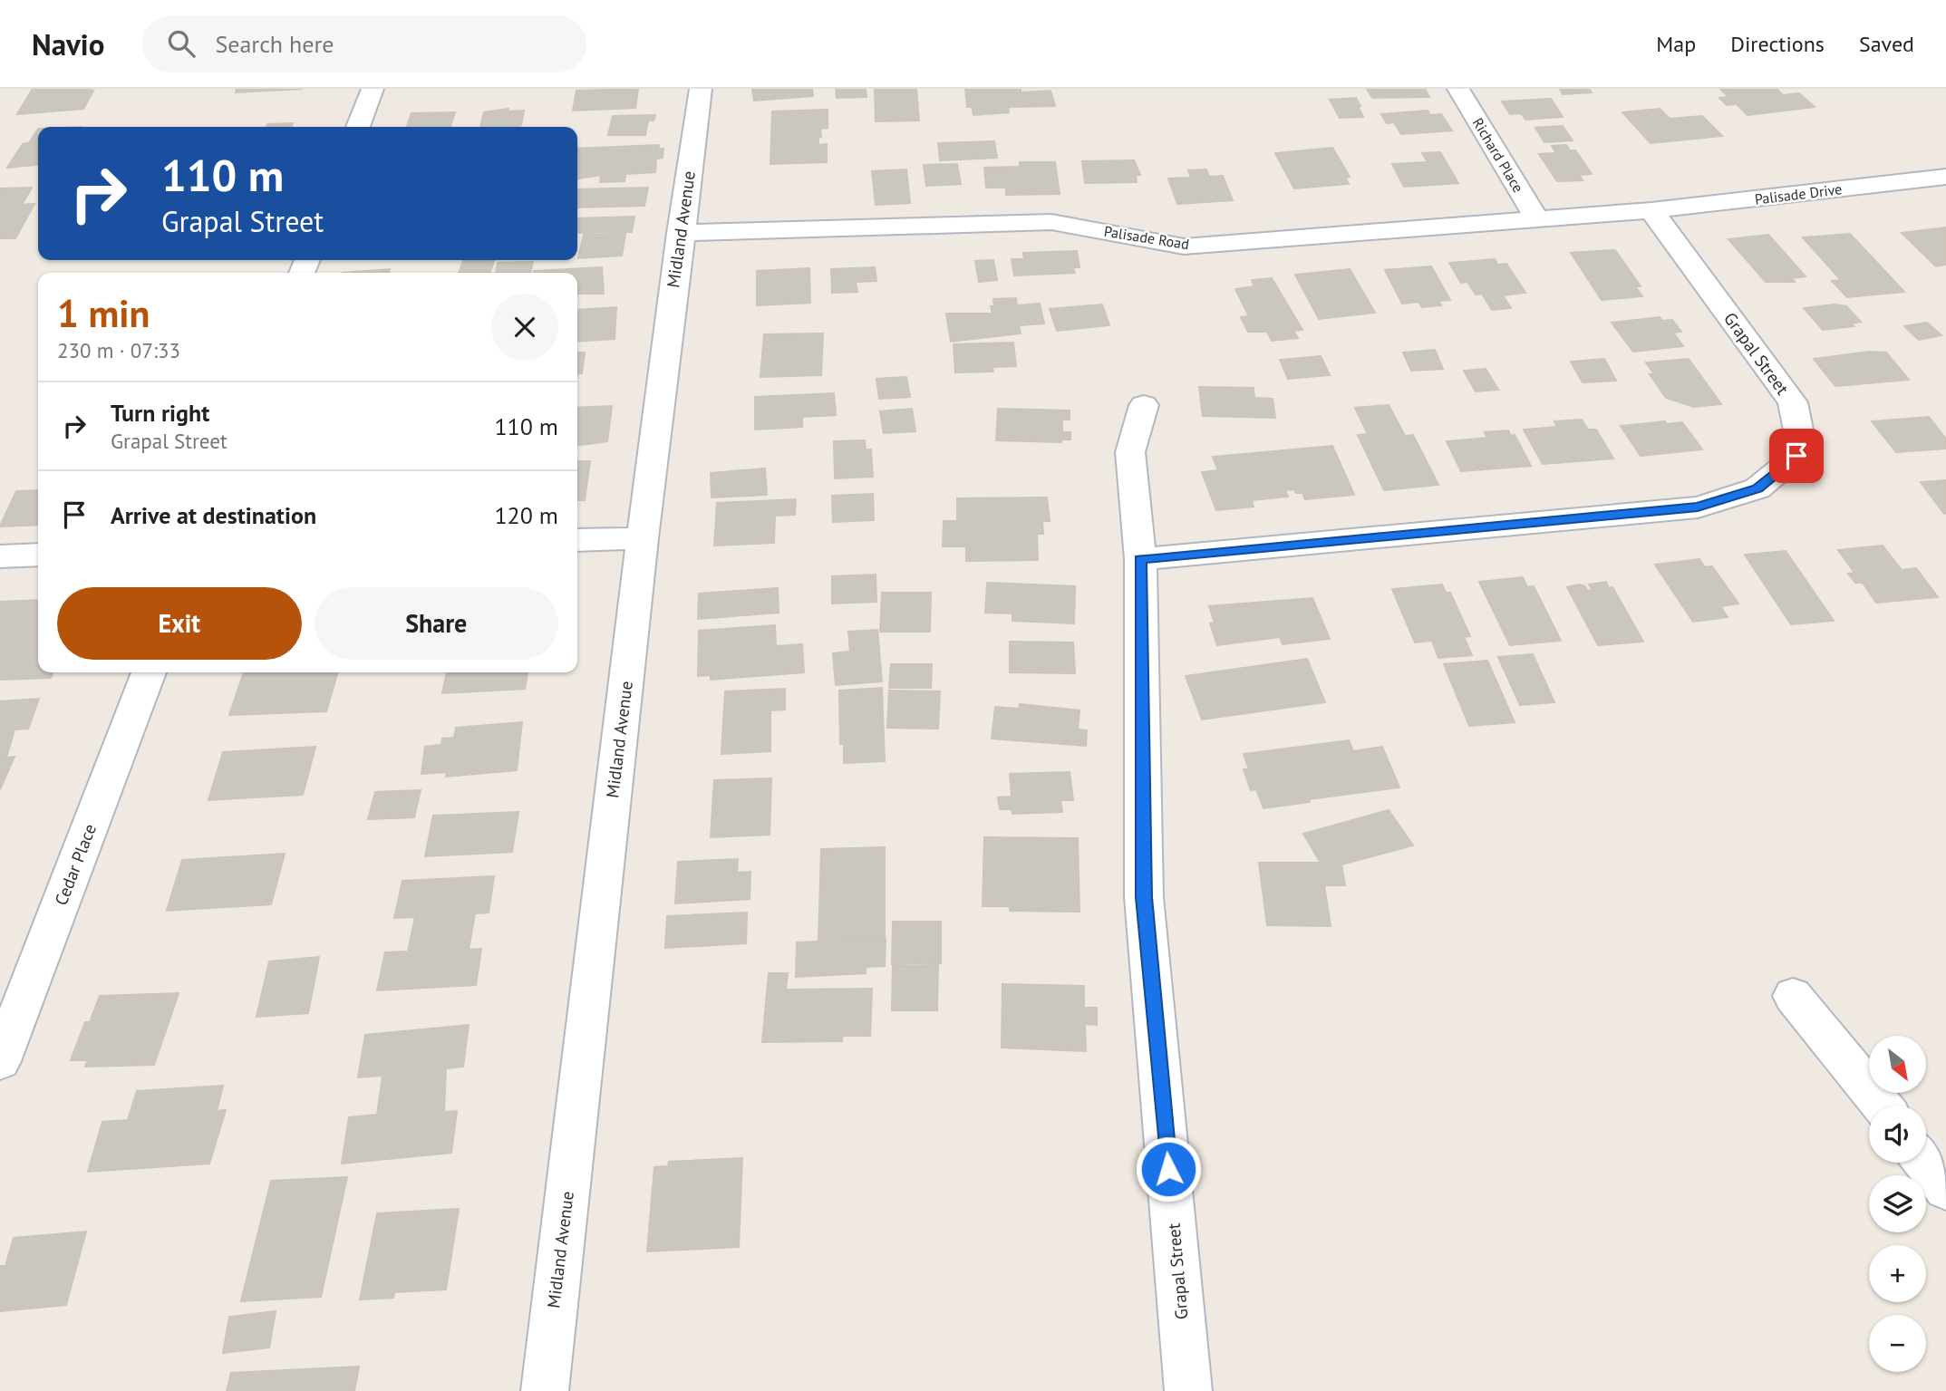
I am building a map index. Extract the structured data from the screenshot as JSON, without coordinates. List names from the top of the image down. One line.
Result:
{"streets":{"street":["Richard Place","Palisade Drive","Midland Avenue","Palisade Road","Grapal Street","Cedar Place"]},"crossings":[["Richard Place","Palisade Road"],["Palisade Drive","Palisade Road"],["Palisade Drive","Grapal Street"],["Midland Avenue","Palisade Road"],["Palisade Road","Grapal Street"]],"north":"bottom right","page":{"header":"Navio","search":"Search here","nav":["Map","Directions","Saved"],"turn":["110 m","Grapal Street"],"heading":["1 min","230 m · 07:33"],"list":[{"name":"Turn right","note":"Grapal Street","value":"110 m"},{"name":"Arrive at destination","value":"120 m"}],"buttons":["Exit","Share"],"map_buttons":["+","−"]}}
